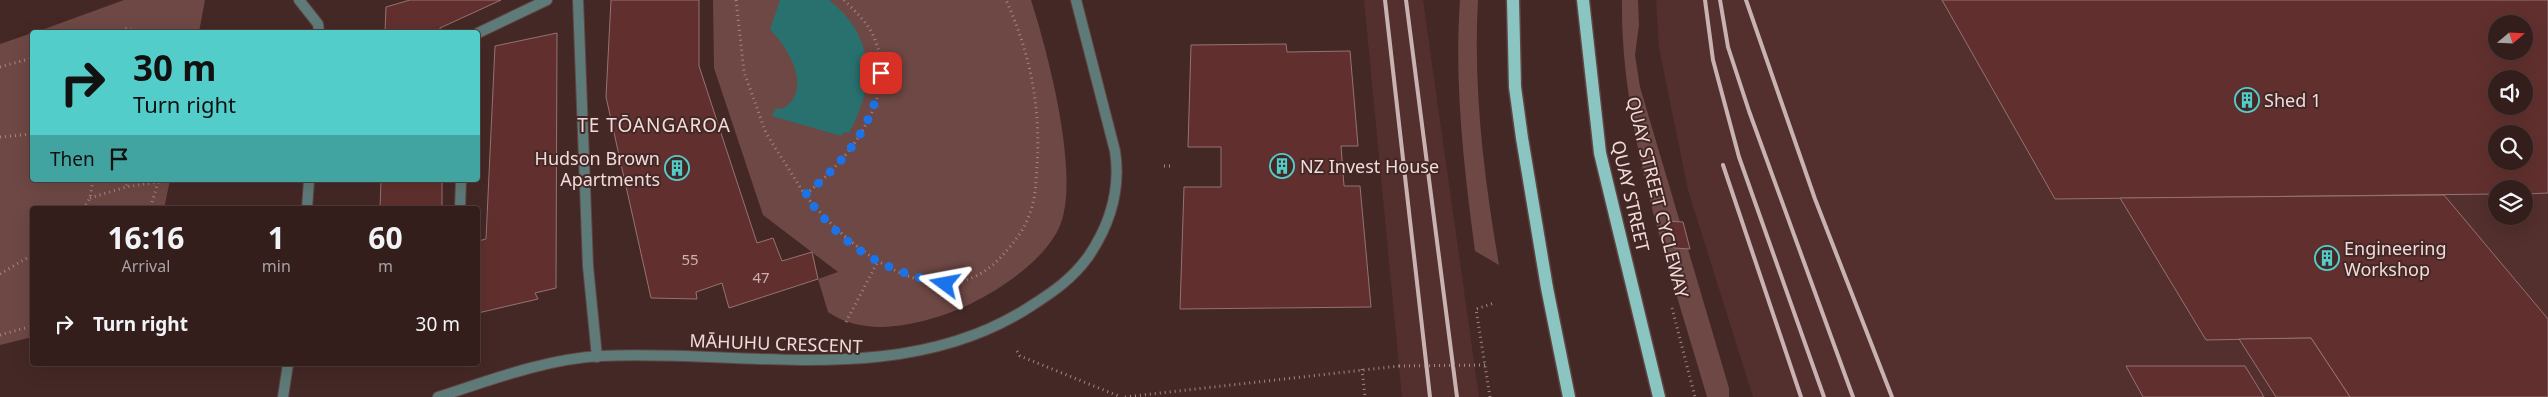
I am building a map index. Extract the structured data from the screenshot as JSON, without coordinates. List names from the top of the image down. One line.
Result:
{"streets":{"main road":["QUAY STREET"],"street":["MĀHUHU CRESCENT"],"path":["QUAY STREET CYCLEWAY"]},"districts":["TE TŌANGAROA"],"places":{"building":["Shed 1","NZ Invest House","Hudson Brown Apartments","Engineering Workshop"]},"house_numbers":["55","47"],"north":"right","page":{"turn":["30 m","Turn right"],"then":"Then","eta":["16:16","Arrival","1","min","60","m"],"list":[{"name":"Turn right","value":"30 m"}]}}
